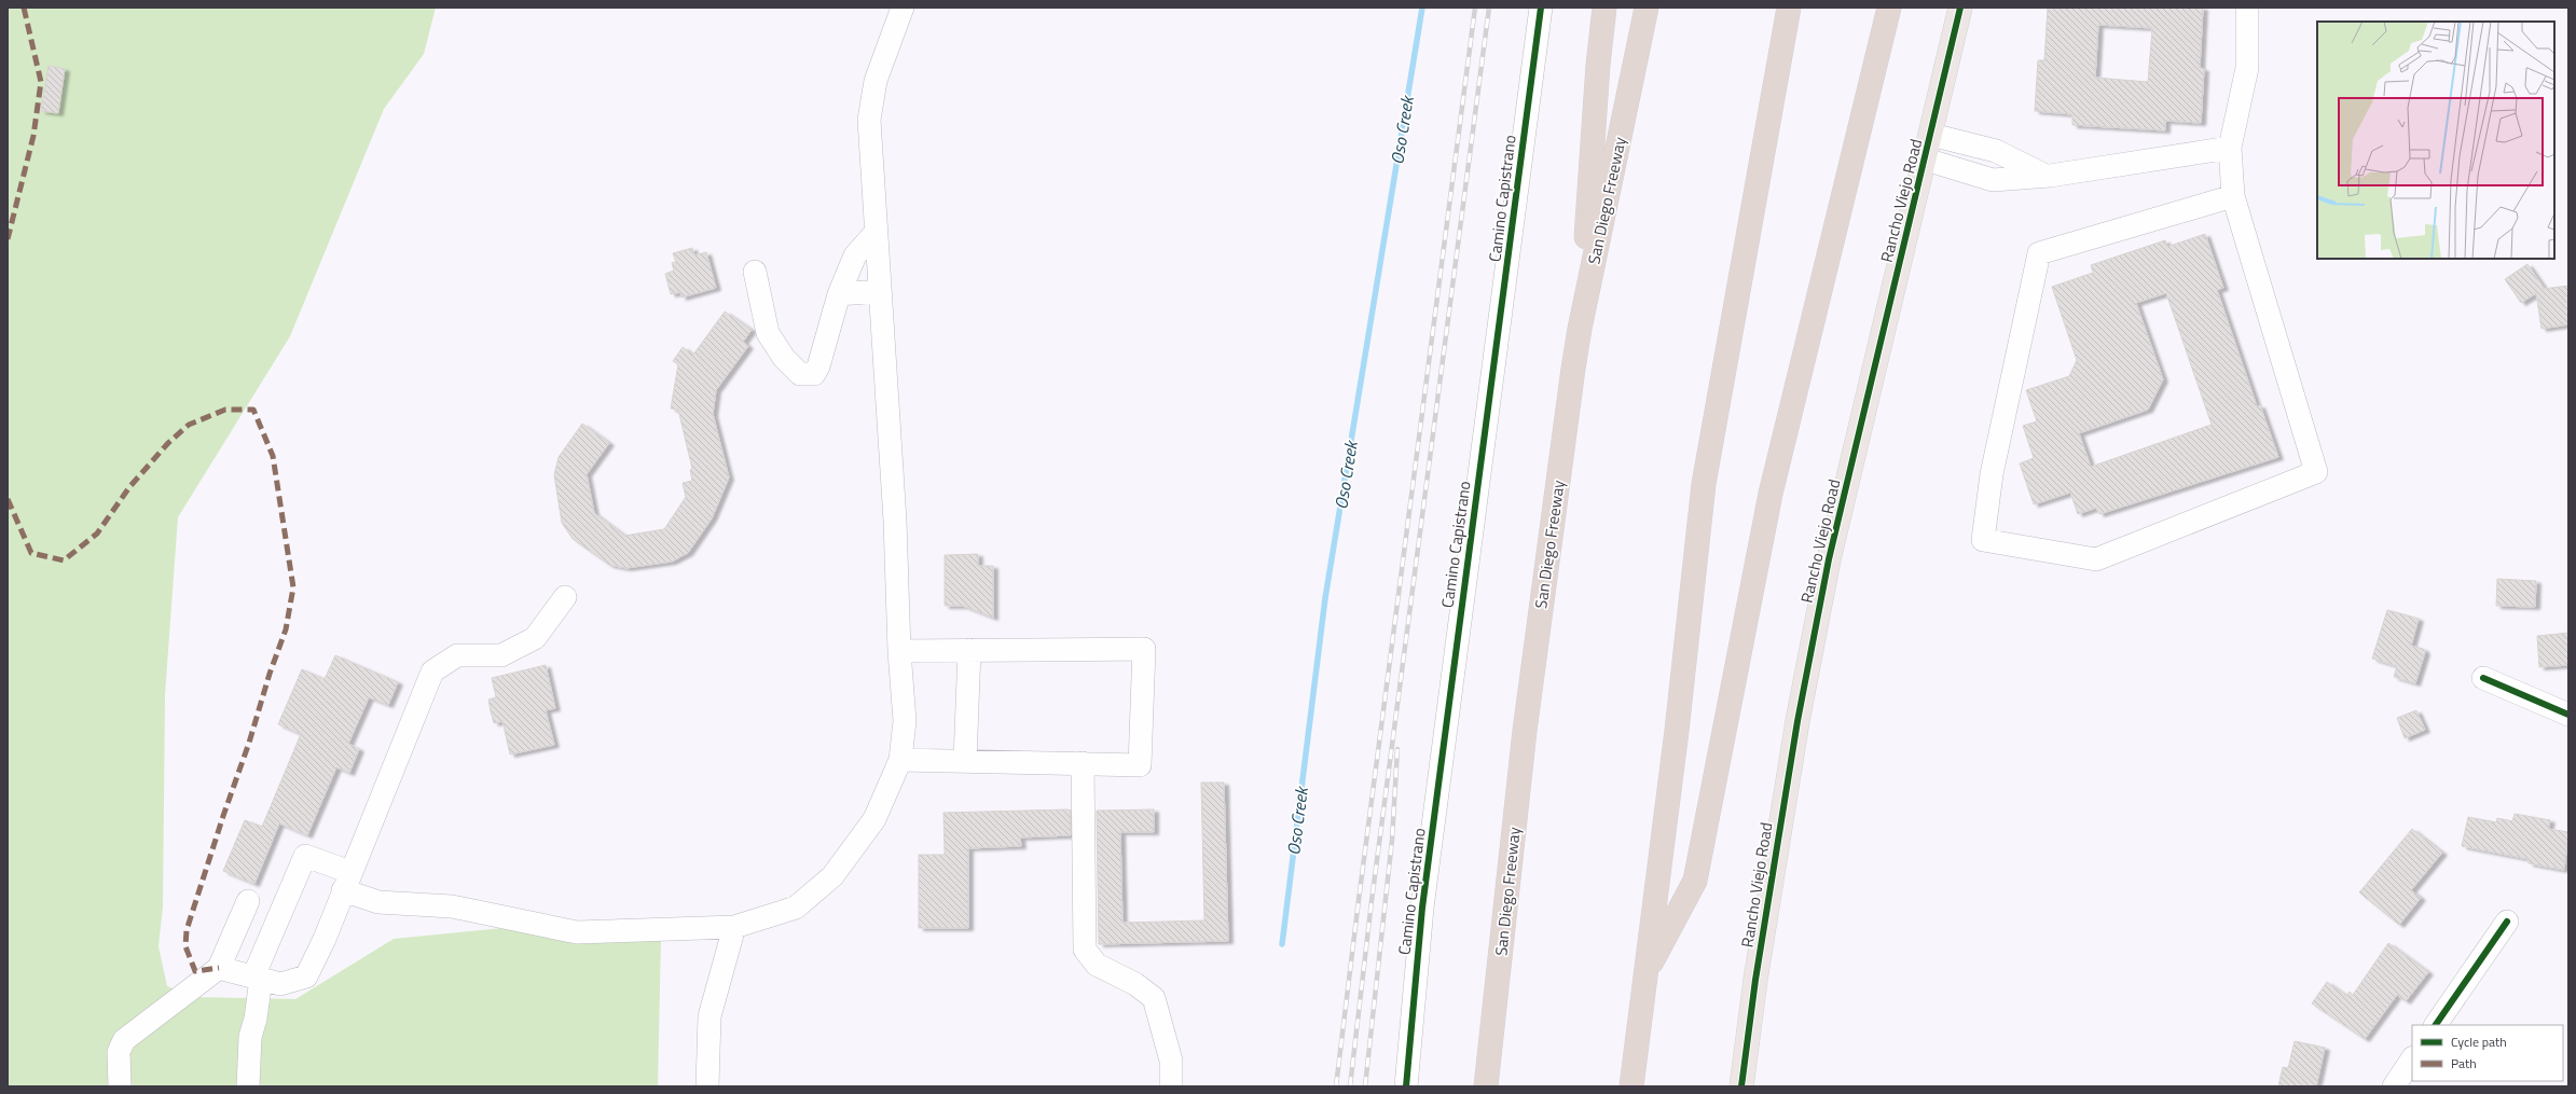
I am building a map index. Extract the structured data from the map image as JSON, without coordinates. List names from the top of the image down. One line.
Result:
{"streets":{"highway":["San Diego Freeway"],"main road":["Rancho Viejo Road"],"street":["Camino Capistrano"]},"water":["Oso Creek"],"legend":["Cycle path","Path"]}
